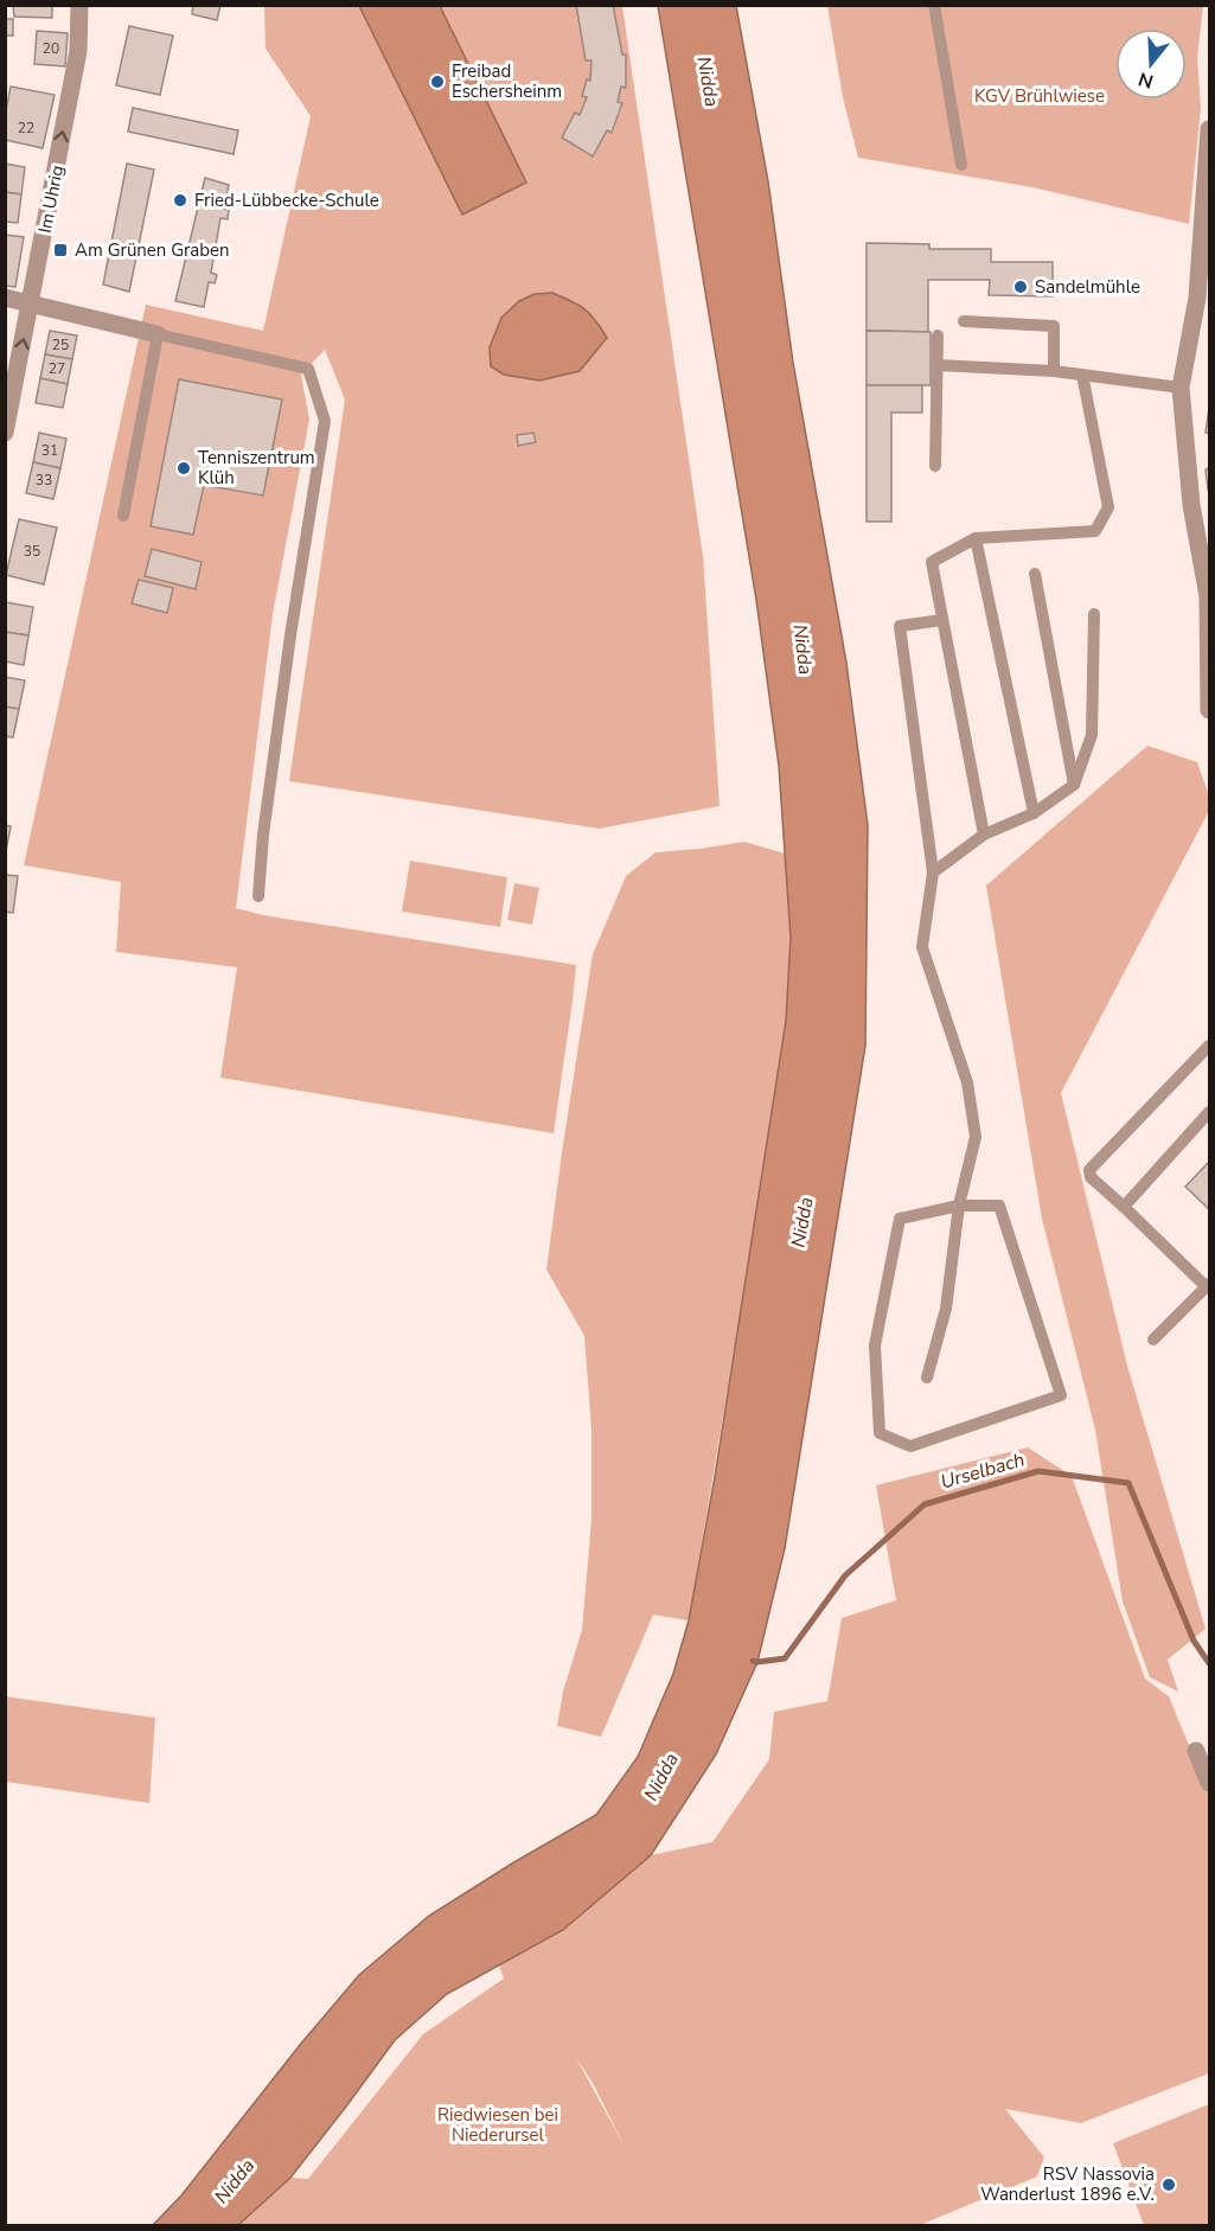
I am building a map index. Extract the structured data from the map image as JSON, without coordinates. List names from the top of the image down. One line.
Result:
{"streets":{"street":["Im Uhrig"]},"one_way":["Im Uhrig"],"water":["Nidda","Urselbach"],"parks":["KGV Brühlwiese","Riedwiesen bei Niederursel"],"places":{"other":["Freibad Eschersheinm","Fried-Lübbecke-Schule","Sandelmühle","Tenniszentrum Klüh","RSV Nassovia Wanderlust 1896 e.V."],"transit":["Am Grünen Graben"]},"house_numbers":["20","22","25","27","31","33","35"],"north":"bottom"}
